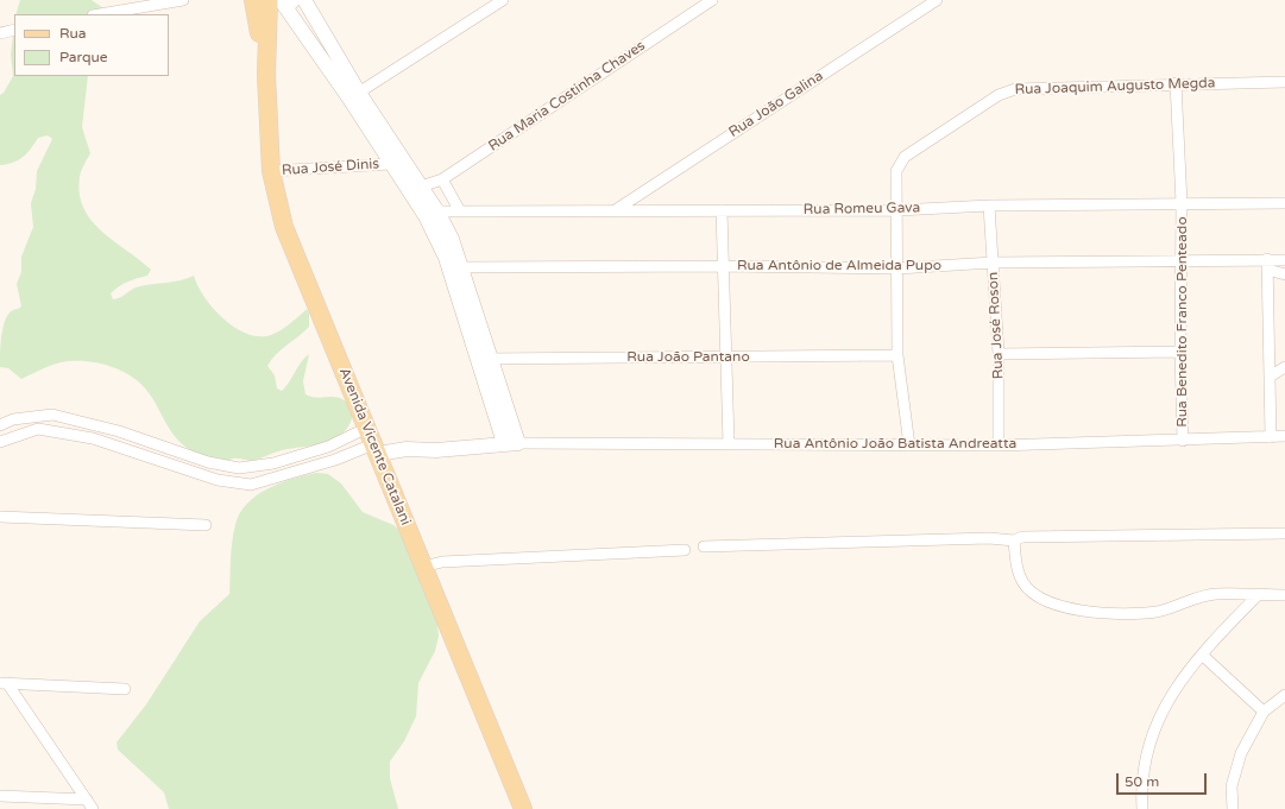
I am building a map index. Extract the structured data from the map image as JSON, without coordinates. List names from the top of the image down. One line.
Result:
{"streets":{"main road":["Avenida Vicente Catalani"],"street":["Rua Joaquim Augusto Megda","Rua Maria Costinha Chaves","Rua João Galina","Rua José Dinis","Rua Romeu Gava","Rua Antônio de Almeida Pupo","Rua Benedito Franco Penteado","Rua José Roson","Rua João Pantano","Rua Antônio João Batista Andreatta"]},"crossings":[["Rua Joaquim Augusto Megda","Rua Romeu Gava"],["Rua Joaquim Augusto Megda","Rua Antônio de Almeida Pupo"],["Rua Joaquim Augusto Megda","Rua Benedito Franco Penteado"],["Rua Joaquim Augusto Megda","Rua João Pantano"],["Rua Joaquim Augusto Megda","Rua Antônio João Batista Andreatta"],["Rua João Galina","Rua Romeu Gava"],["Rua José Dinis","Avenida Vicente Catalani"],["Rua Romeu Gava","Rua Benedito Franco Penteado"],["Rua Romeu Gava","Rua José Roson"],["Rua Antônio de Almeida Pupo","Rua Benedito Franco Penteado"],["Rua Antônio de Almeida Pupo","Rua José Roson"],["Rua Benedito Franco Penteado","Rua Antônio João Batista Andreatta"],["Rua José Roson","Rua Antônio João Batista Andreatta"],["Rua Antônio João Batista Andreatta","Avenida Vicente Catalani"]],"legend":["Rua","Parque"],"scale_bar":"50 m"}
